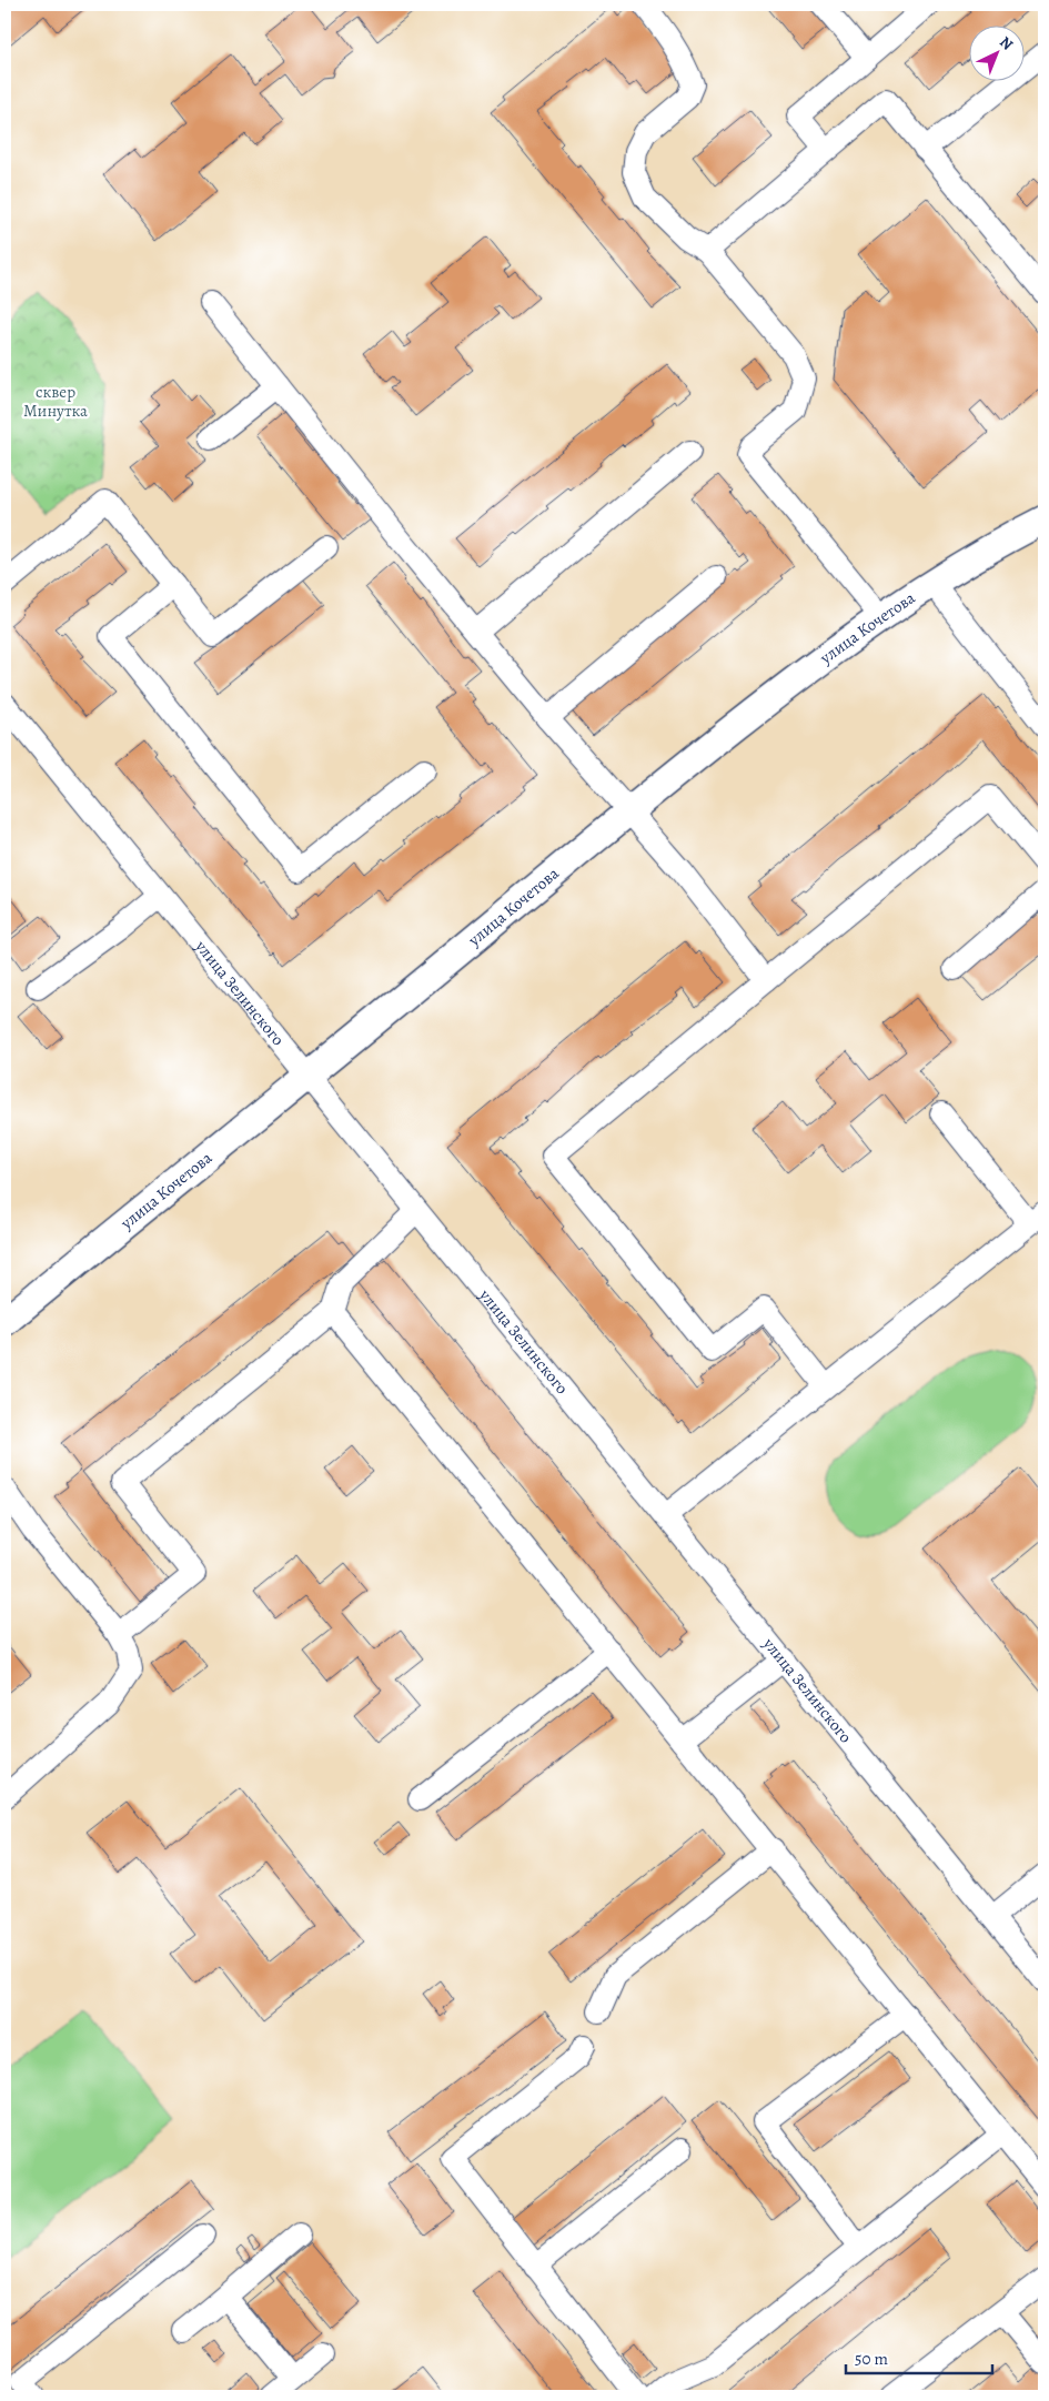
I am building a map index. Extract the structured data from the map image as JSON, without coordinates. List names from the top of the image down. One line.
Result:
{"streets":{"main road":["улица Кочетова"],"street":["улица Зелинского"]},"crossings":[["улица Кочетова","улица Зелинского"]],"parks":["сквер Минутка"],"scale_bar":"50 m","north":"top right"}
